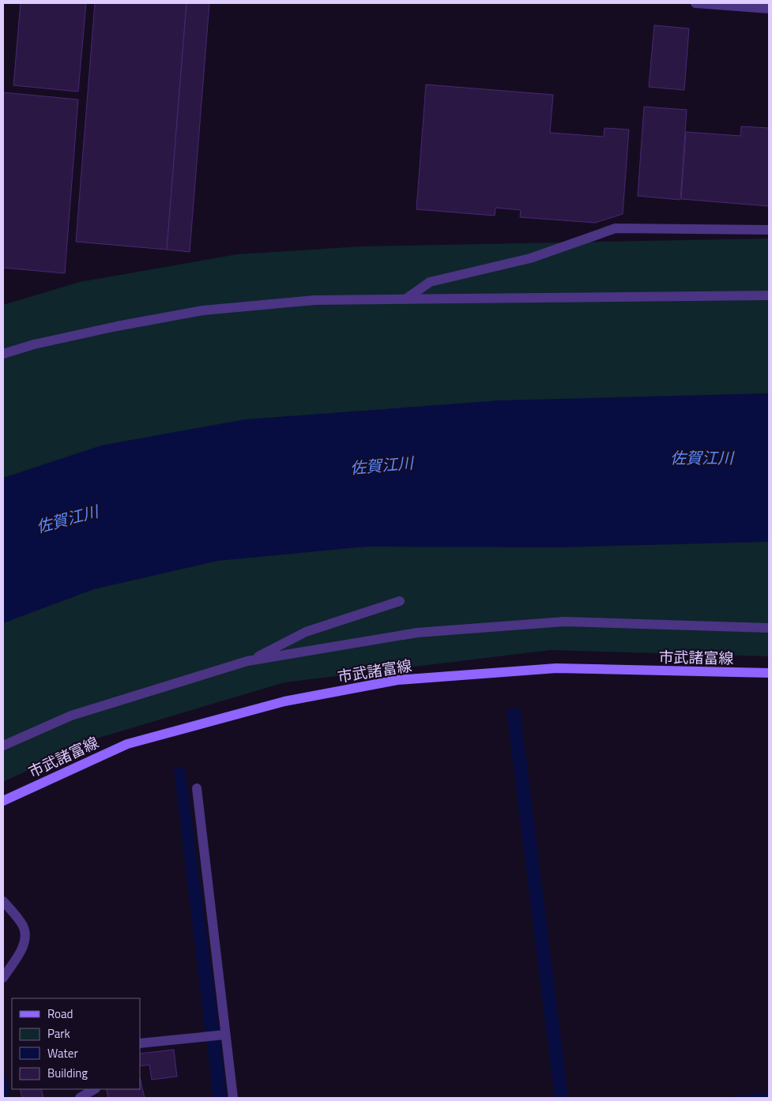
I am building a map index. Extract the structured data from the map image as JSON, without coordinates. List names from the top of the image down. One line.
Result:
{"streets":{"main road":["市武諸富線"]},"water":["佐賀江川"],"legend":["Road","Park","Water","Building"]}
